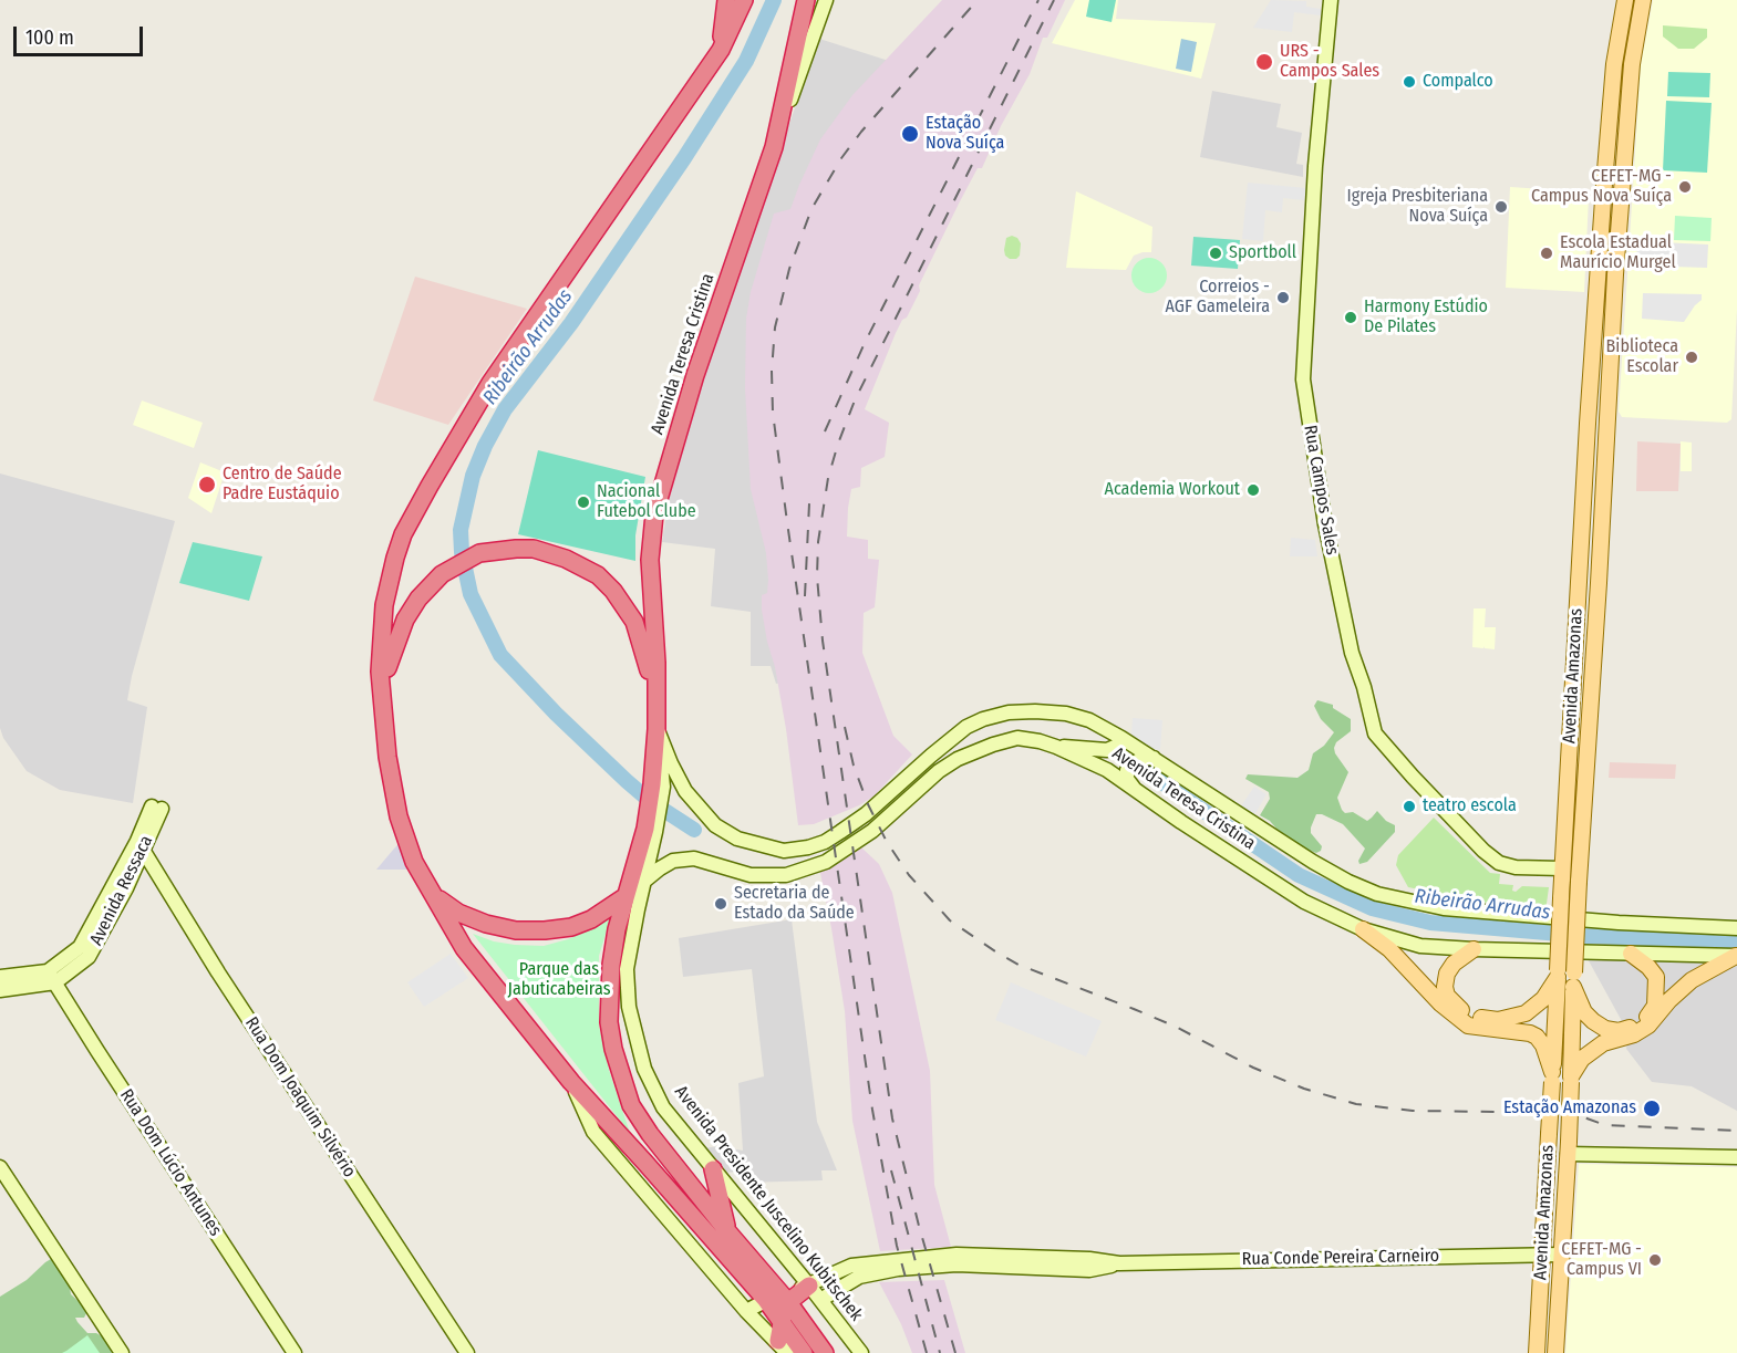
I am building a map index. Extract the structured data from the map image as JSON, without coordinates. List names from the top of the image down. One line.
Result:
{"streets":{"highway":["Avenida Teresa Cristina"],"main road":["Avenida Amazonas"],"street":["Rua Campos Sales","Avenida Ressaca","Rua Dom Joaquim Silvério","Rua Dom Lúcio Antunes","Avenida Presidente Juscelino Kubitschek","Rua Conde Pereira Carneiro"]},"crossings":[["Avenida Teresa Cristina","Avenida Presidente Juscelino Kubitschek"],["Rua Campos Sales","Avenida Amazonas"],["Avenida Amazonas","Rua Conde Pereira Carneiro"],["Avenida Ressaca","Rua Dom Joaquim Silvério"],["Avenida Ressaca","Rua Dom Lúcio Antunes"],["Avenida Presidente Juscelino Kubitschek","Rua Conde Pereira Carneiro"]],"water":["Ribeirão Arrudas"],"parks":["Parque das Jabuticabeiras"],"places":["URS - Campos Sales","Compalco","Estação Nova Suíça","CEFET-MG - Campus Nova Suíça","Igreja Presbiteriana Nova Suíça","Sportboll","Escola Estadual Maurício Murgel","Correios - AGF Gameleira","Harmony Estúdio De Pilates","Biblioteca Escolar","Centro de Saúde Padre Eustáquio","Academia Workout","Nacional Futebol Clube","teatro escola","Secretaria de Estado da Saúde","Estação Amazonas","CEFET-MG - Campus VI"],"scale_bar":"100 m"}
